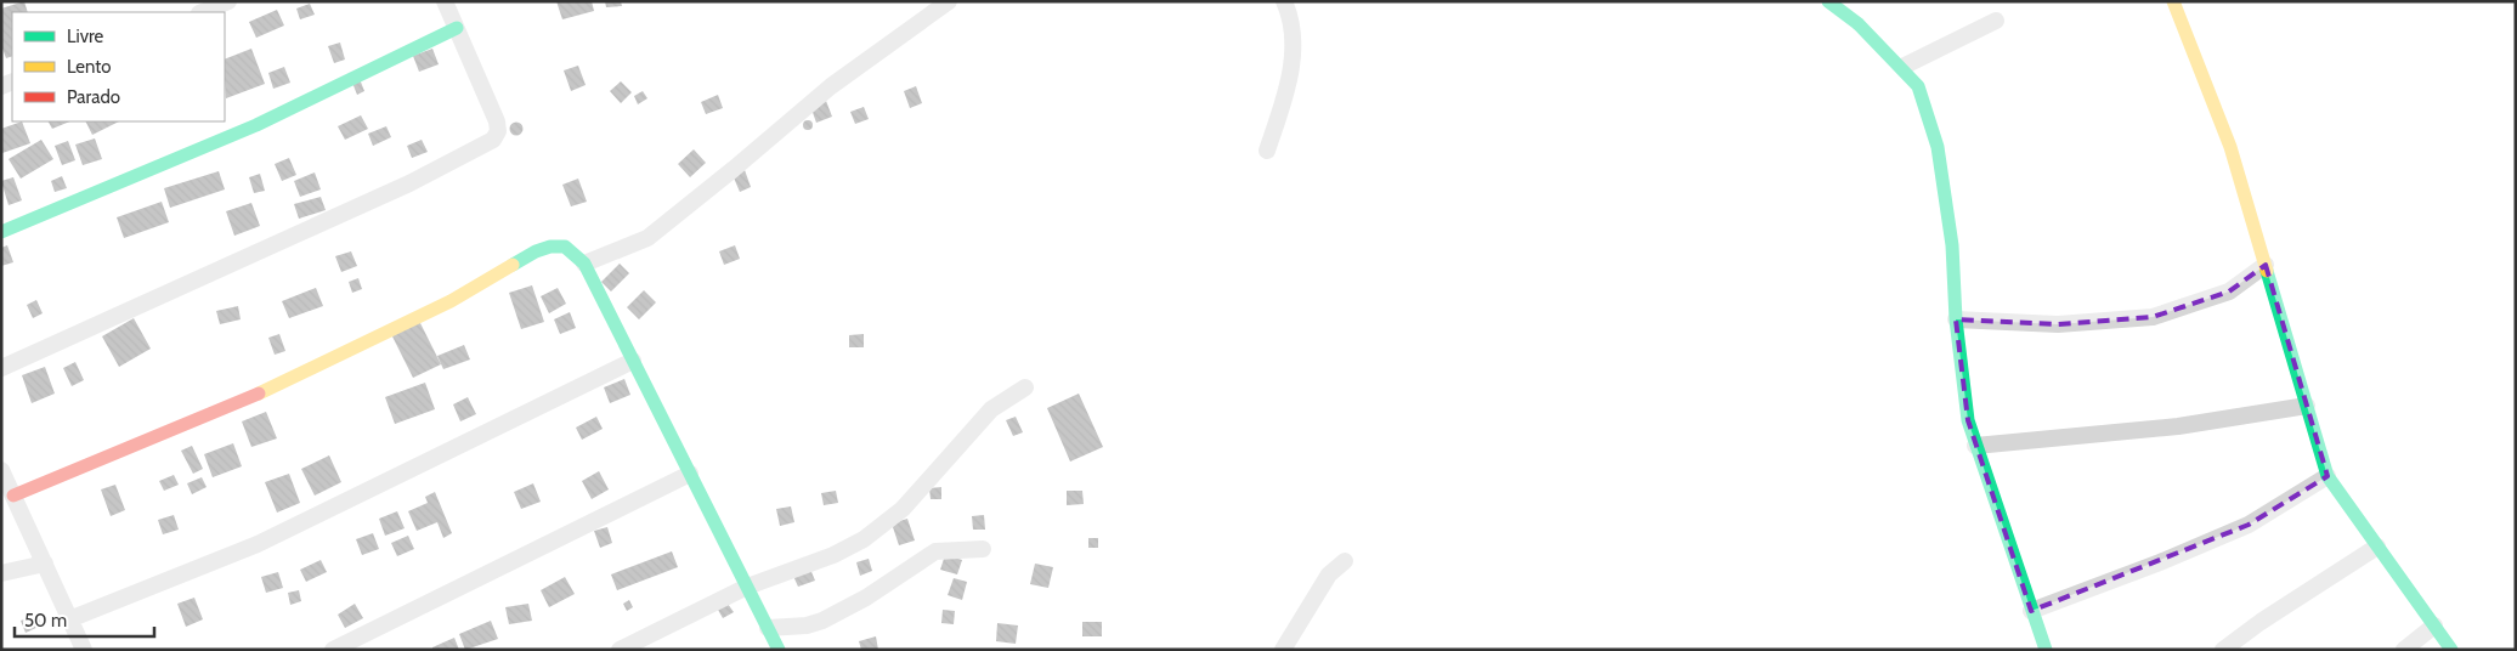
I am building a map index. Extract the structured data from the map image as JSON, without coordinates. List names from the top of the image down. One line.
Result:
{"legend":["Livre","Lento","Parado"],"scale_bar":"50 m"}
